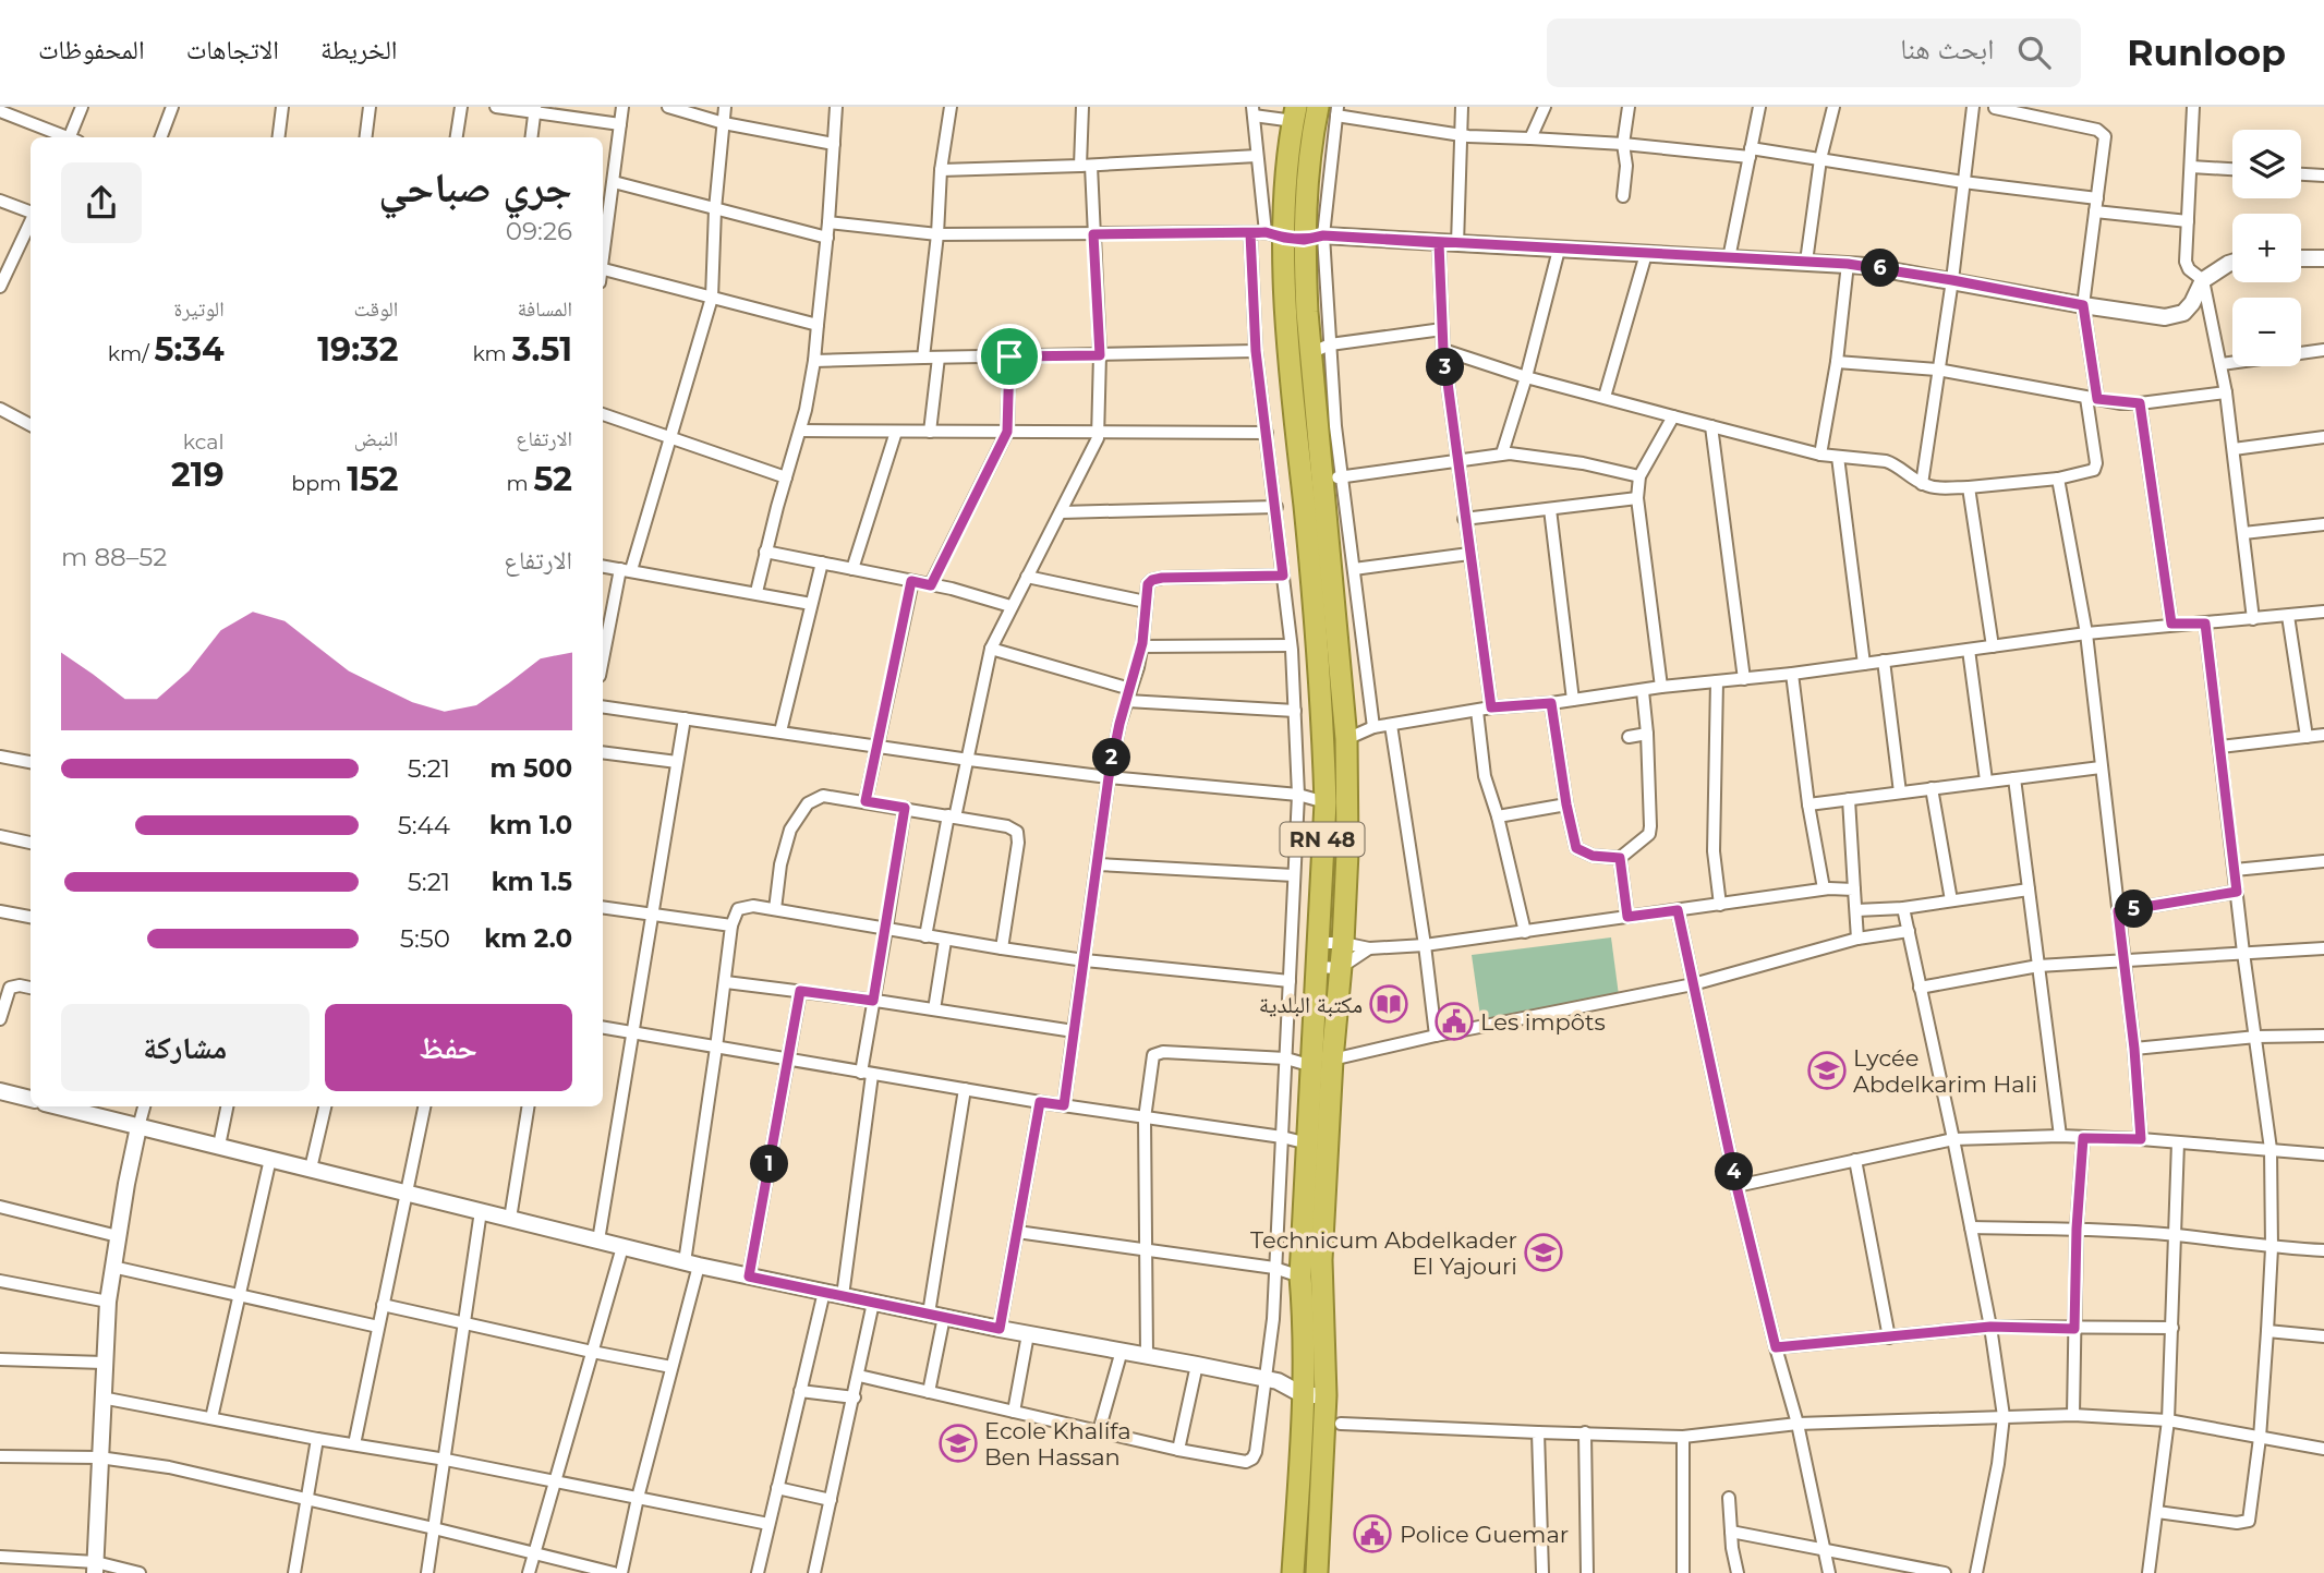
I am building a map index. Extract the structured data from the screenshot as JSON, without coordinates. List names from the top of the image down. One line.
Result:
{"streets":{"highway":["RN 48"]},"places":{"library":["مكتبة البلدية"],"public building":["Les impôts","Police Guemar"],"school or university":["Lycée Abdelkarim Hali","Technicum Abdelkader El Yajouri","Ecole Khalifa Ben Hassan"]},"page":{"header":"Runloop","search":"ابحث هنا","nav":["الخريطة","الاتجاهات","المحفوظات"],"map_buttons":["+","−"],"heading":["جري صباحي","09:26"],"pins":["6","3","2","5","1","4"],"stats":[["المسافة","3.51 km"],["الوقت","19:32"],["الوتيرة","5:34 /km"],["الارتفاع","52 m"],["النبض","152 bpm"],["kcal","219"]],"chart":["الارتفاع","52–88 m"],"list":[{"name":"500 m","note":"5:21"},{"name":"1.0 km","note":"5:44"},{"name":"1.5 km","note":"5:21"},{"name":"2.0 km","note":"5:50"}],"buttons":["حفظ","مشاركة"]}}
